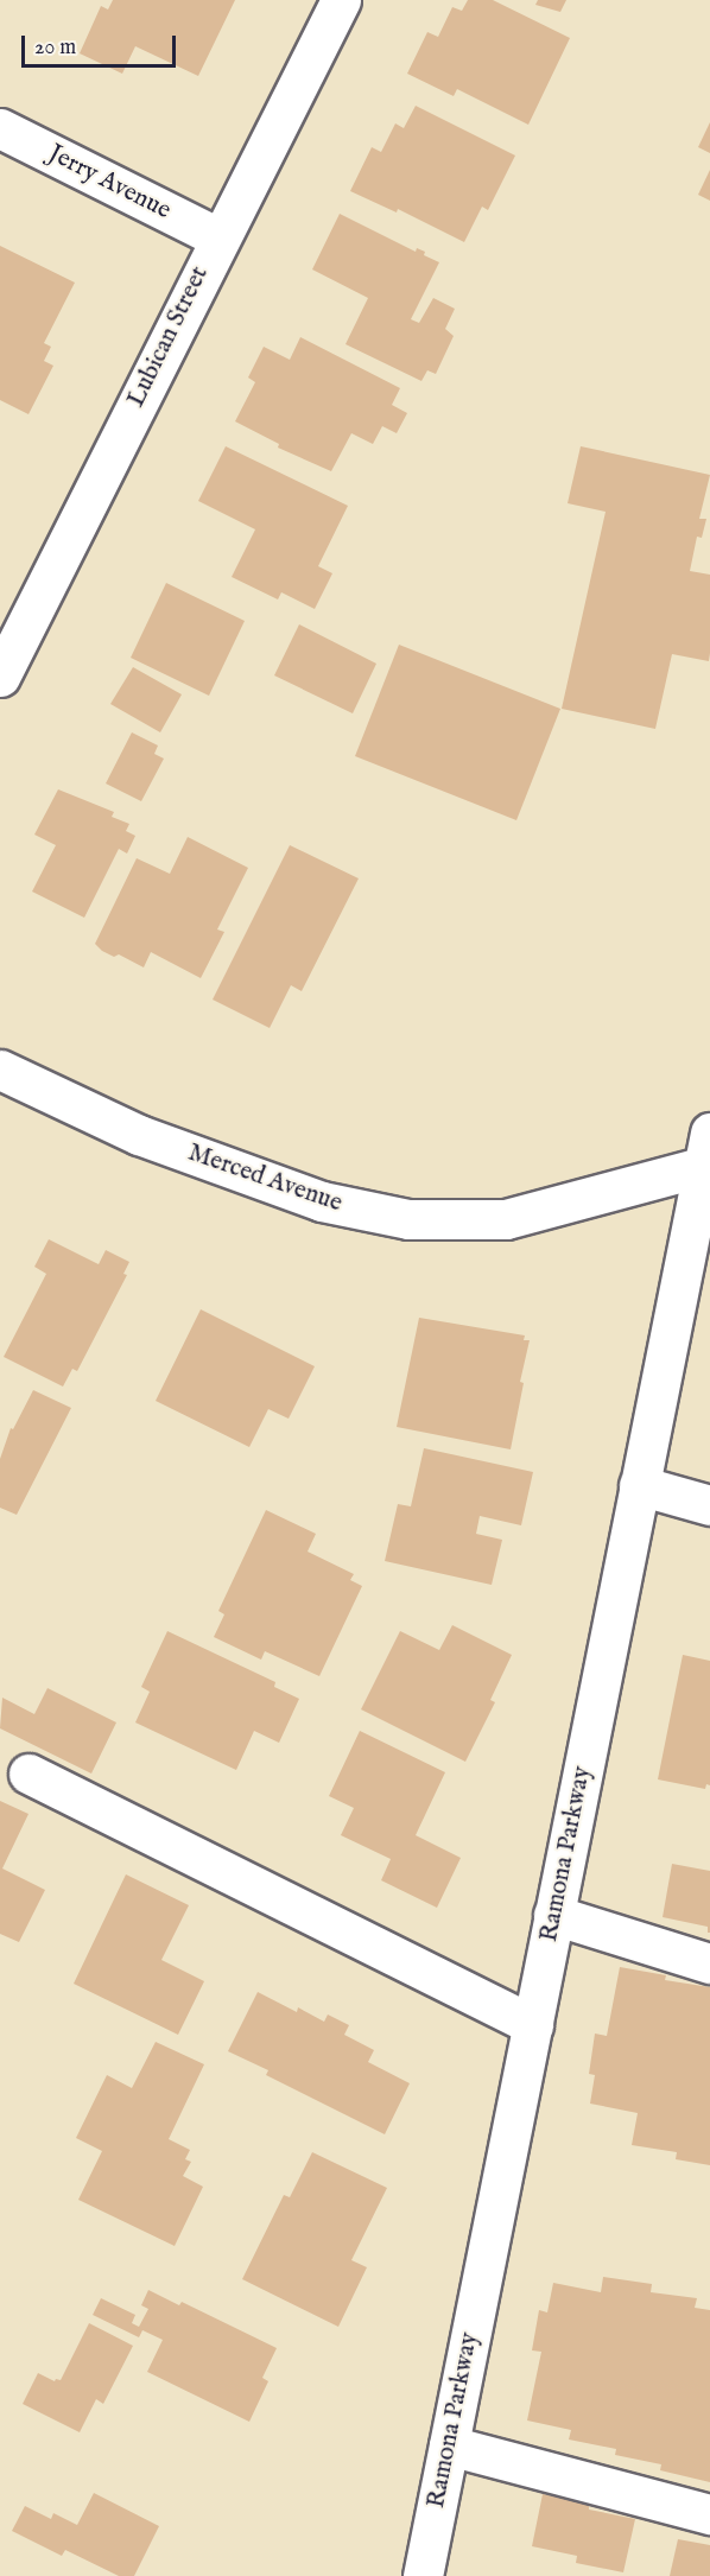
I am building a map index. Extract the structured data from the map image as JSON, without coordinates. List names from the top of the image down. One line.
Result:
{"streets":{"street":["Jerry Avenue","Lubican Street","Merced Avenue","Ramona Parkway"]},"crossings":[["Jerry Avenue","Lubican Street"],["Merced Avenue","Ramona Parkway"]],"scale_bar":"20 m"}
